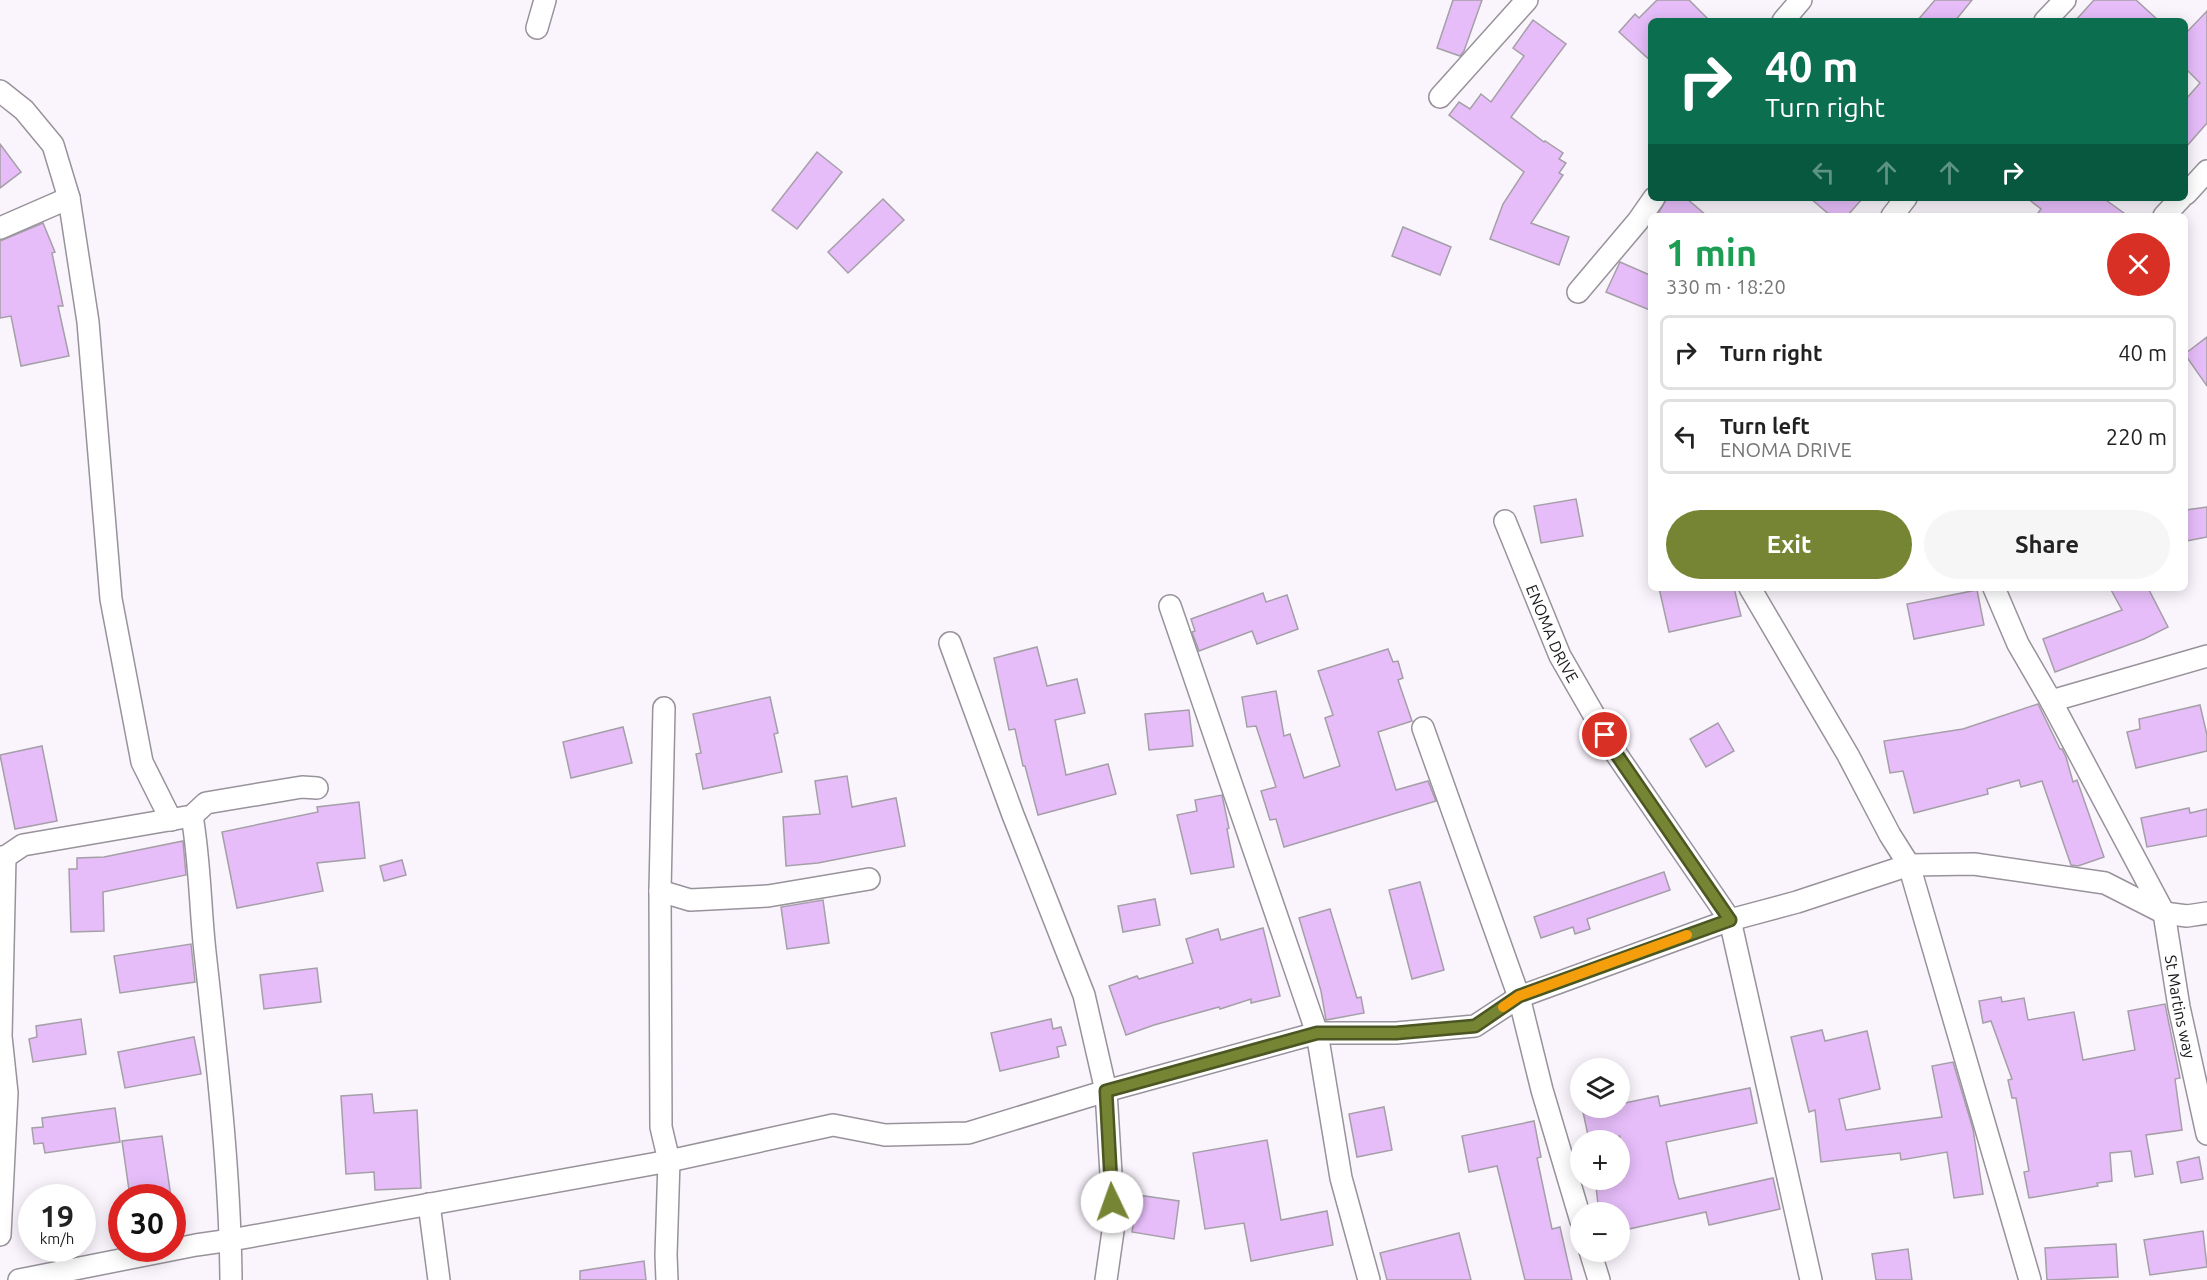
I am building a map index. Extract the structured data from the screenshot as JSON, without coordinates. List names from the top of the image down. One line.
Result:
{"streets":{"street":["ENOMA DRIVE","St Martins way"]},"page":{"turn":["40 m","Turn right"],"heading":["1 min","330 m · 18:20"],"list":[{"name":"Turn right","value":"40 m"},{"name":"Turn left","note":"ENOMA DRIVE","value":"220 m"}],"buttons":["Exit","Share"],"map_buttons":["+","−"],"speed":"19 km/h","limit":"30"}}
